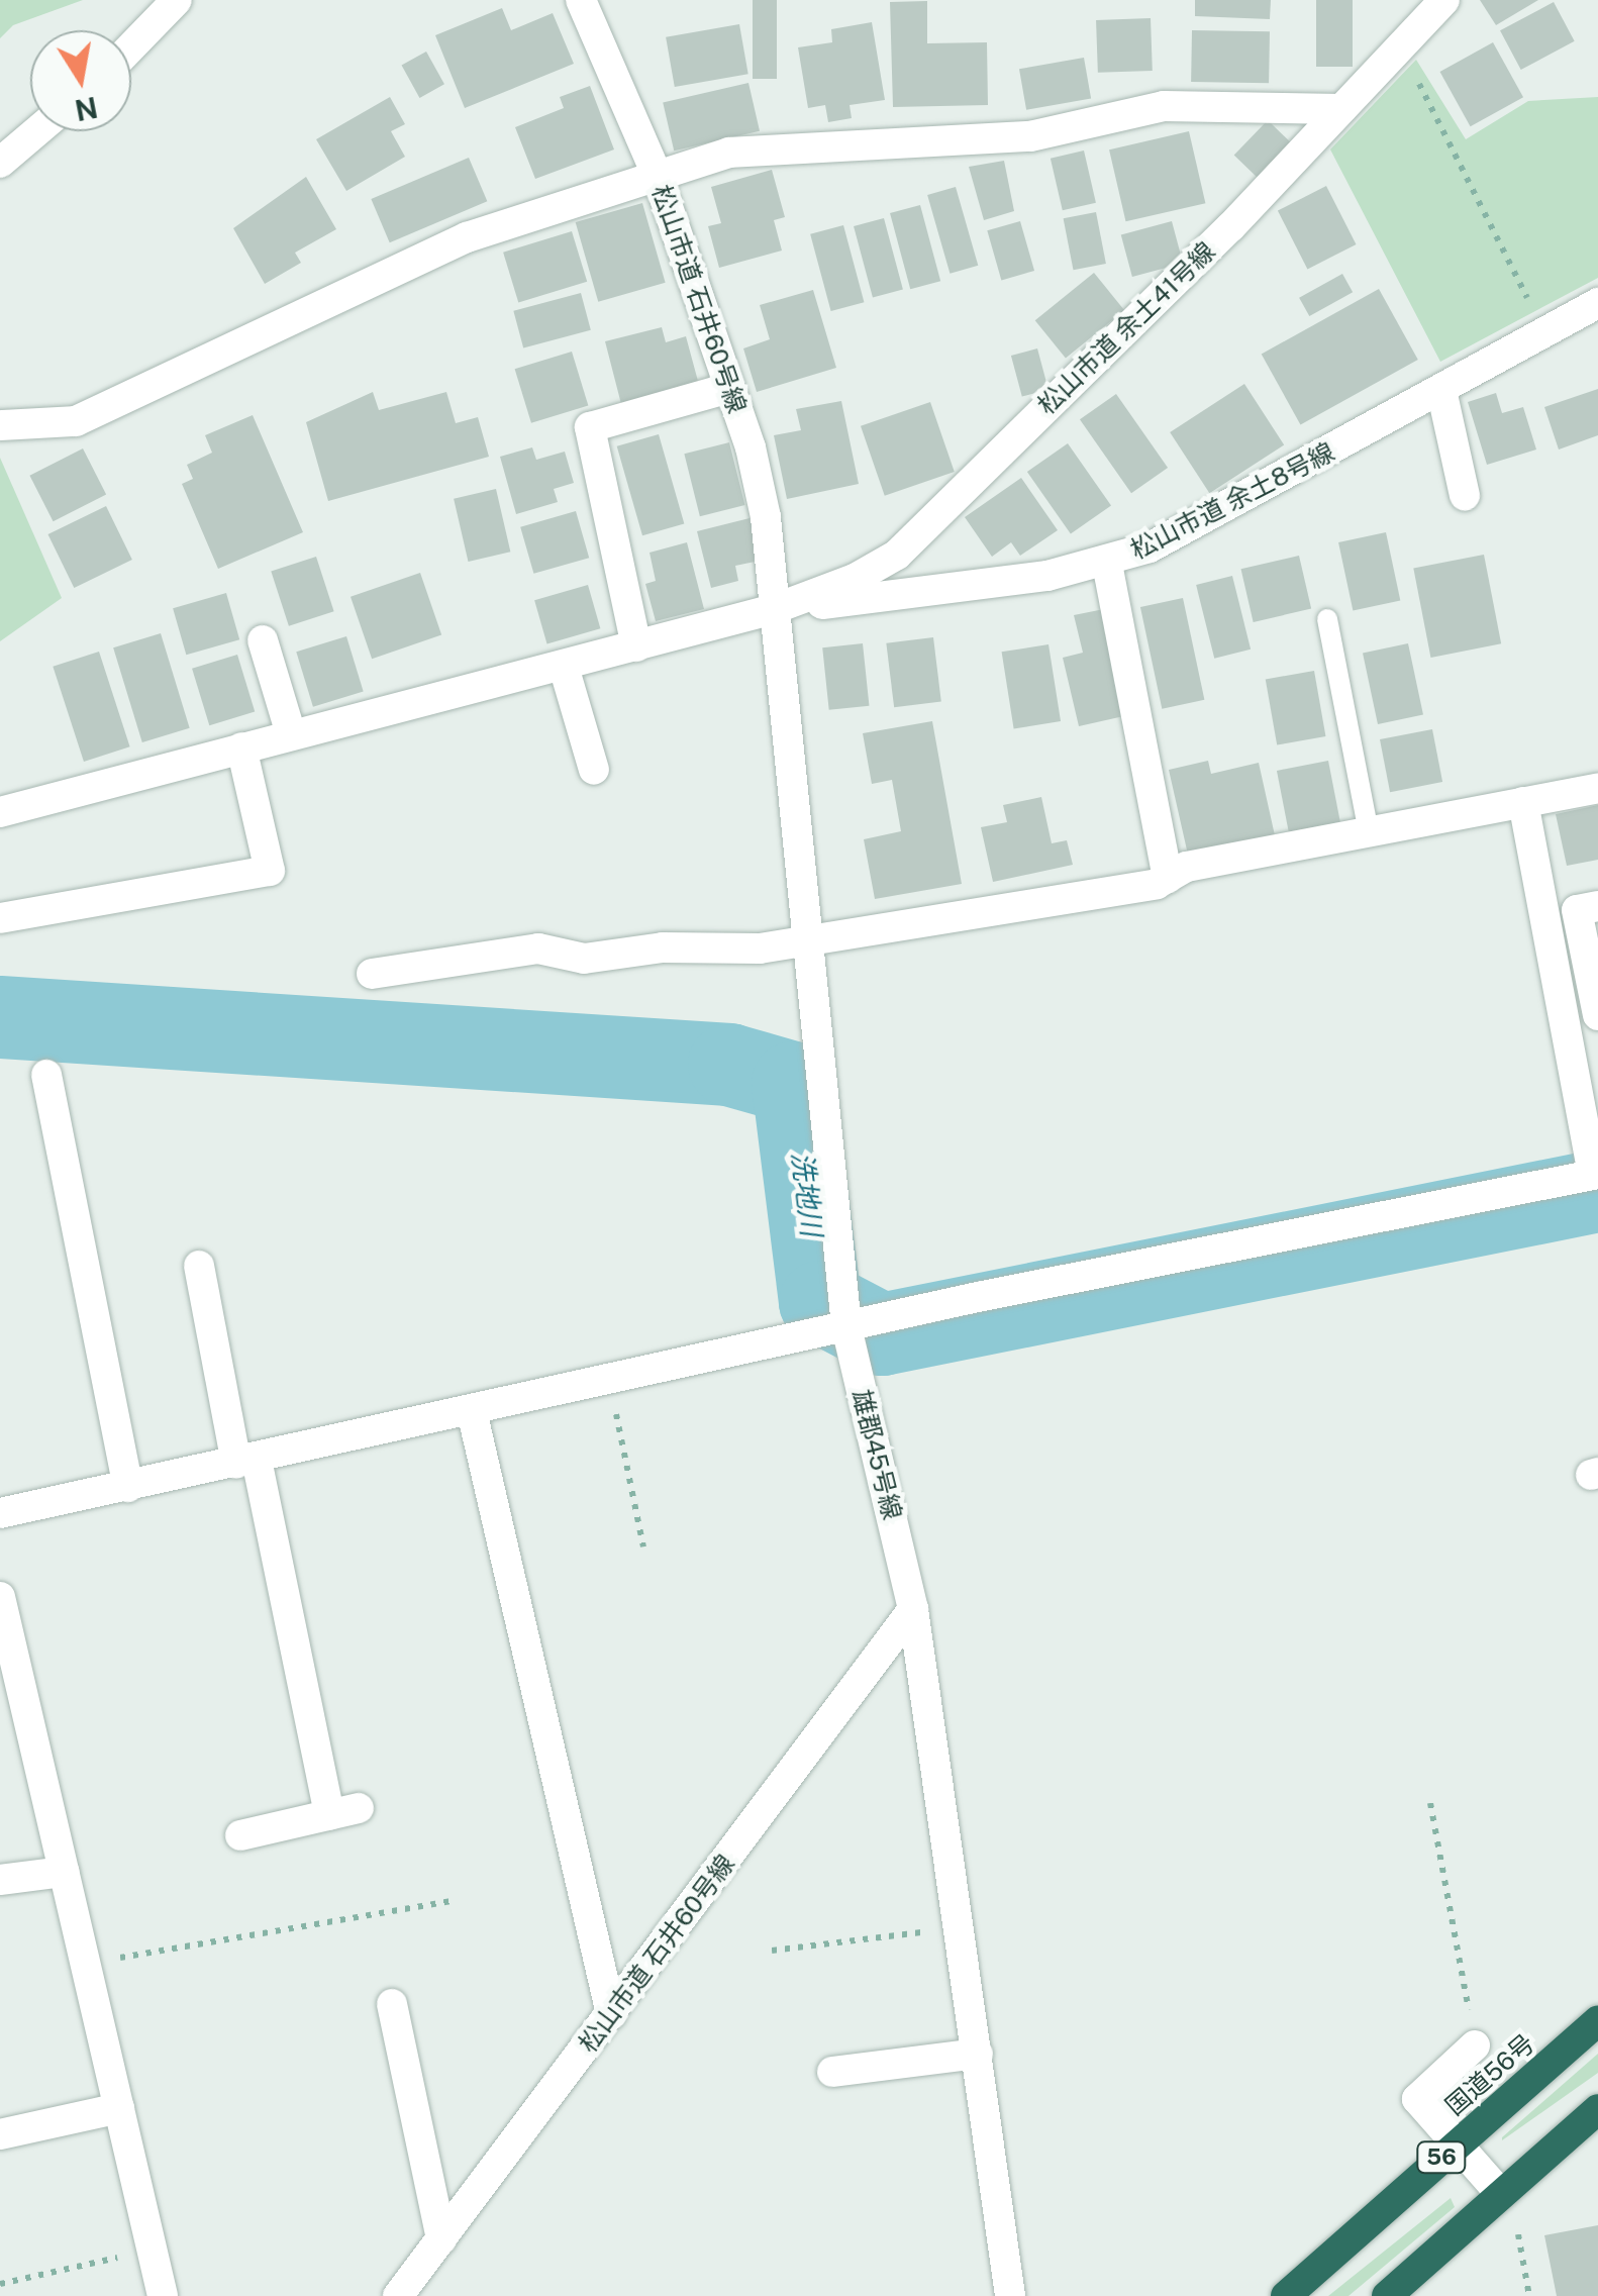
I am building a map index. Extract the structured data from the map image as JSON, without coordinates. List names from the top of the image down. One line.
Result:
{"streets":{"highway":["国道56号","56"],"street":["松山市道 石井60号線","松山市道 余土41号線","松山市道 余土8号線","雄郡45号線"]},"crossings":[["松山市道 石井60号線","松山市道 余土41号線"],["松山市道 石井60号線","松山市道 余土8号線"],["松山市道 石井60号線","雄郡45号線"],["松山市道 余土41号線","松山市道 余土8号線"],["松山市道 余土41号線","雄郡45号線"],["松山市道 余土8号線","雄郡45号線"]],"water":["洗地川"],"north":"bottom"}
